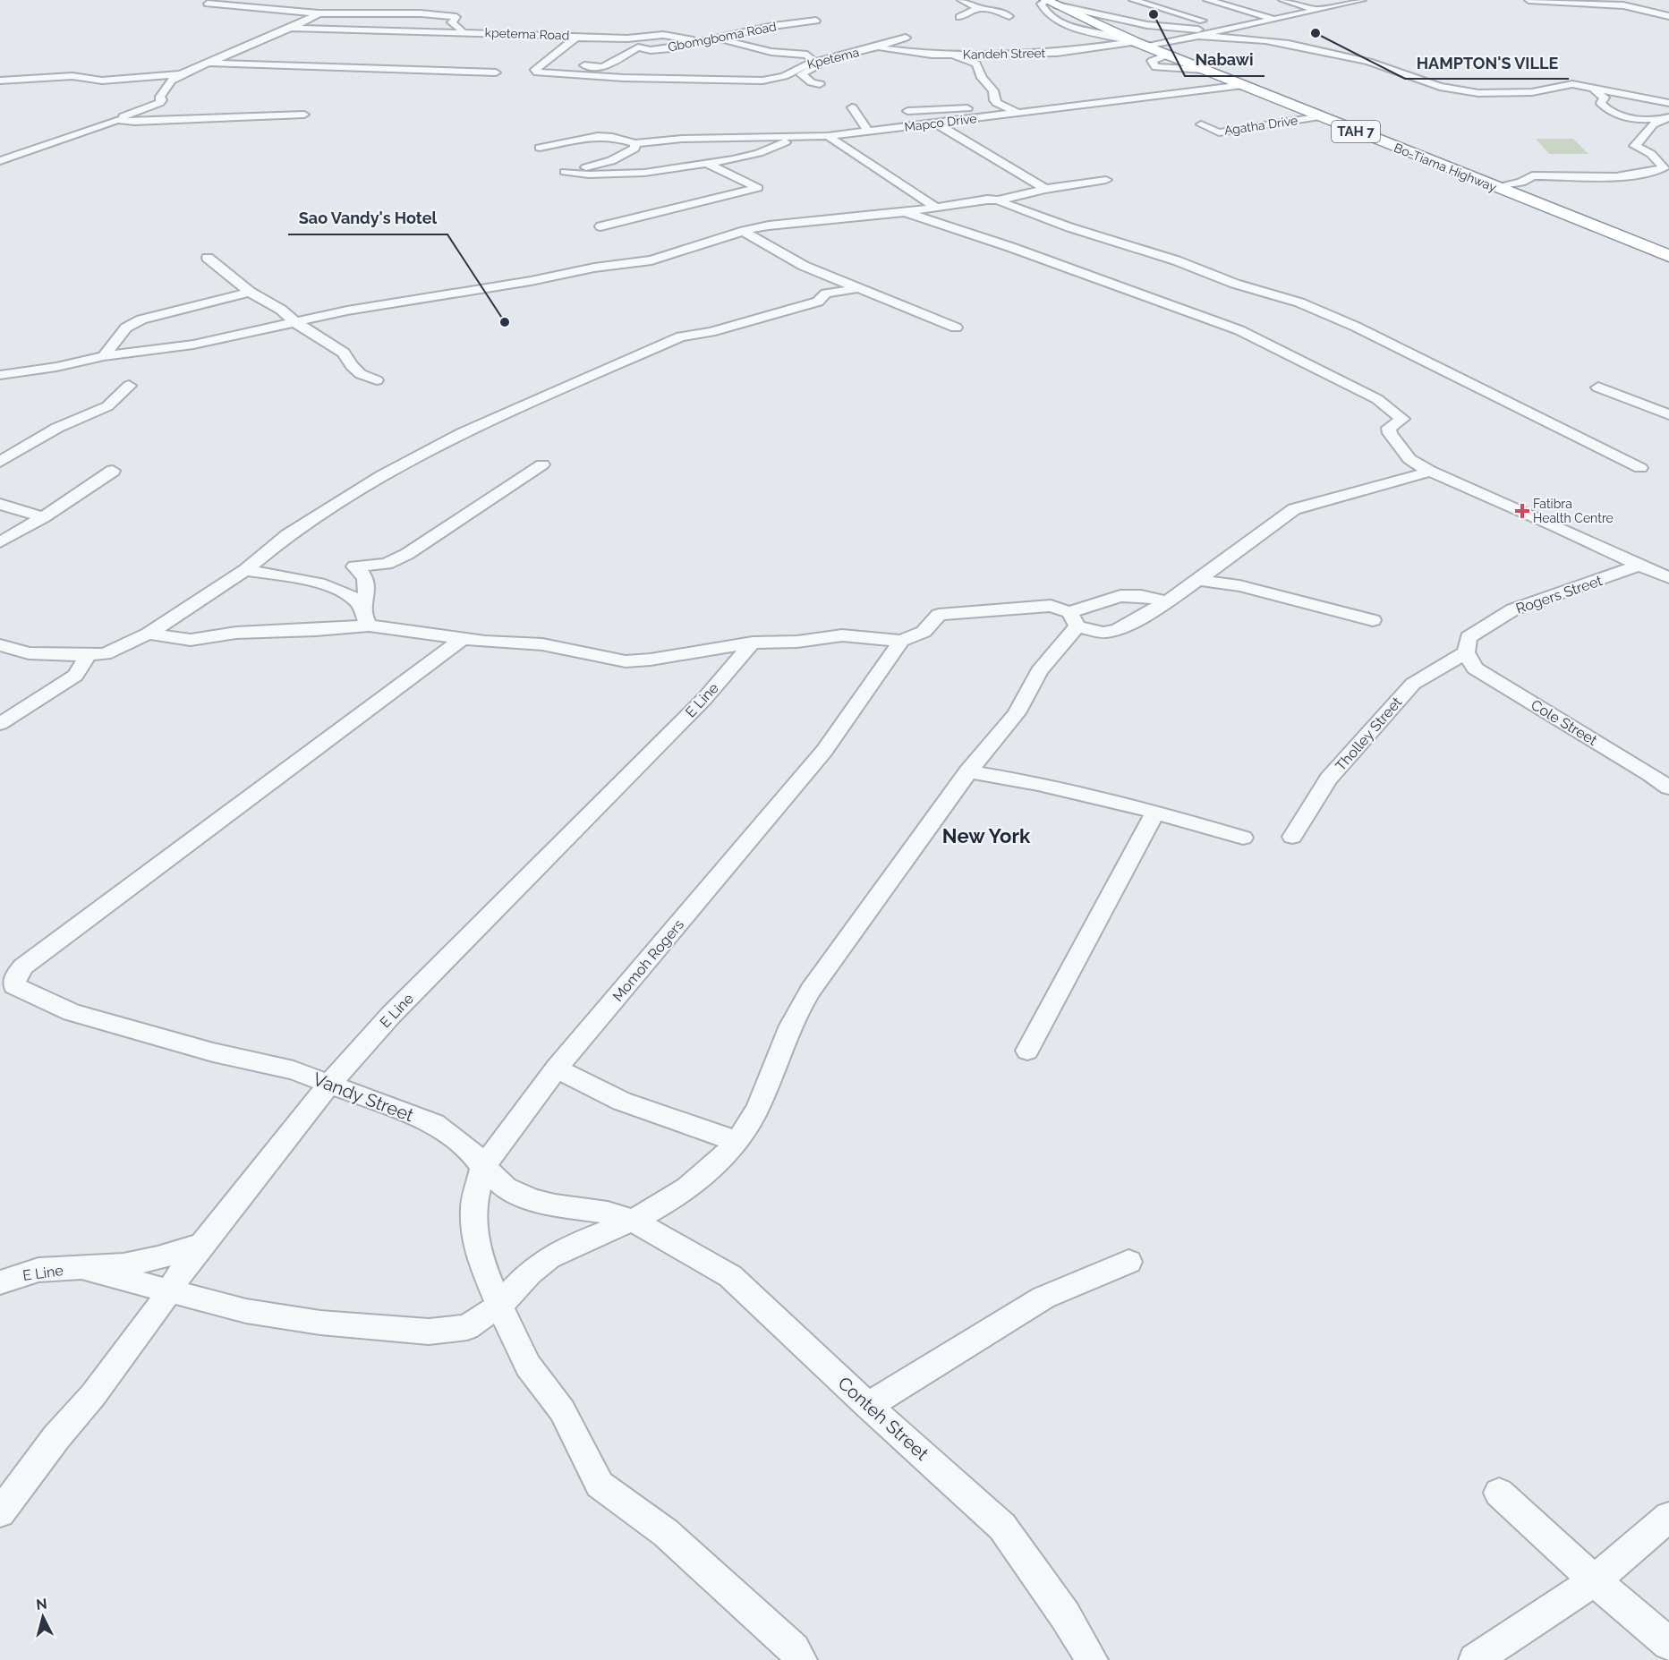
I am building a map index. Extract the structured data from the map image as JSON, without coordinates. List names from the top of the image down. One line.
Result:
{"streets":{"highway":["TAH 7","Bo-Tiama Highway"],"street":["kpetema Road","Gbomgboma Road","Kandeh Street","Kpetema","Mapco Drive","Agatha Drive","Rogers Street","E Line","Cole Street","Tholley Street","Momoh Rogers","Vandy Street","Conteh Street"]},"crossings":[["kpetema Road","Gbomgboma Road"],["kpetema Road","Kpetema"],["Gbomgboma Road","Kpetema"],["Kandeh Street","Kpetema"],["Kandeh Street","Bo-Tiama Highway"],["Mapco Drive","Bo-Tiama Highway"],["Agatha Drive","Bo-Tiama Highway"],["Rogers Street","Cole Street"],["Rogers Street","Tholley Street"],["E Line","Vandy Street"],["Cole Street","Tholley Street"],["Momoh Rogers","Vandy Street"],["Vandy Street","Conteh Street"]],"districts":["New York"],"places":{"other":["Nabawi","HAMPTON'S VILLE","Sao Vandy's Hotel"],"health":["Fatibra Health Centre"]},"north":"top"}
